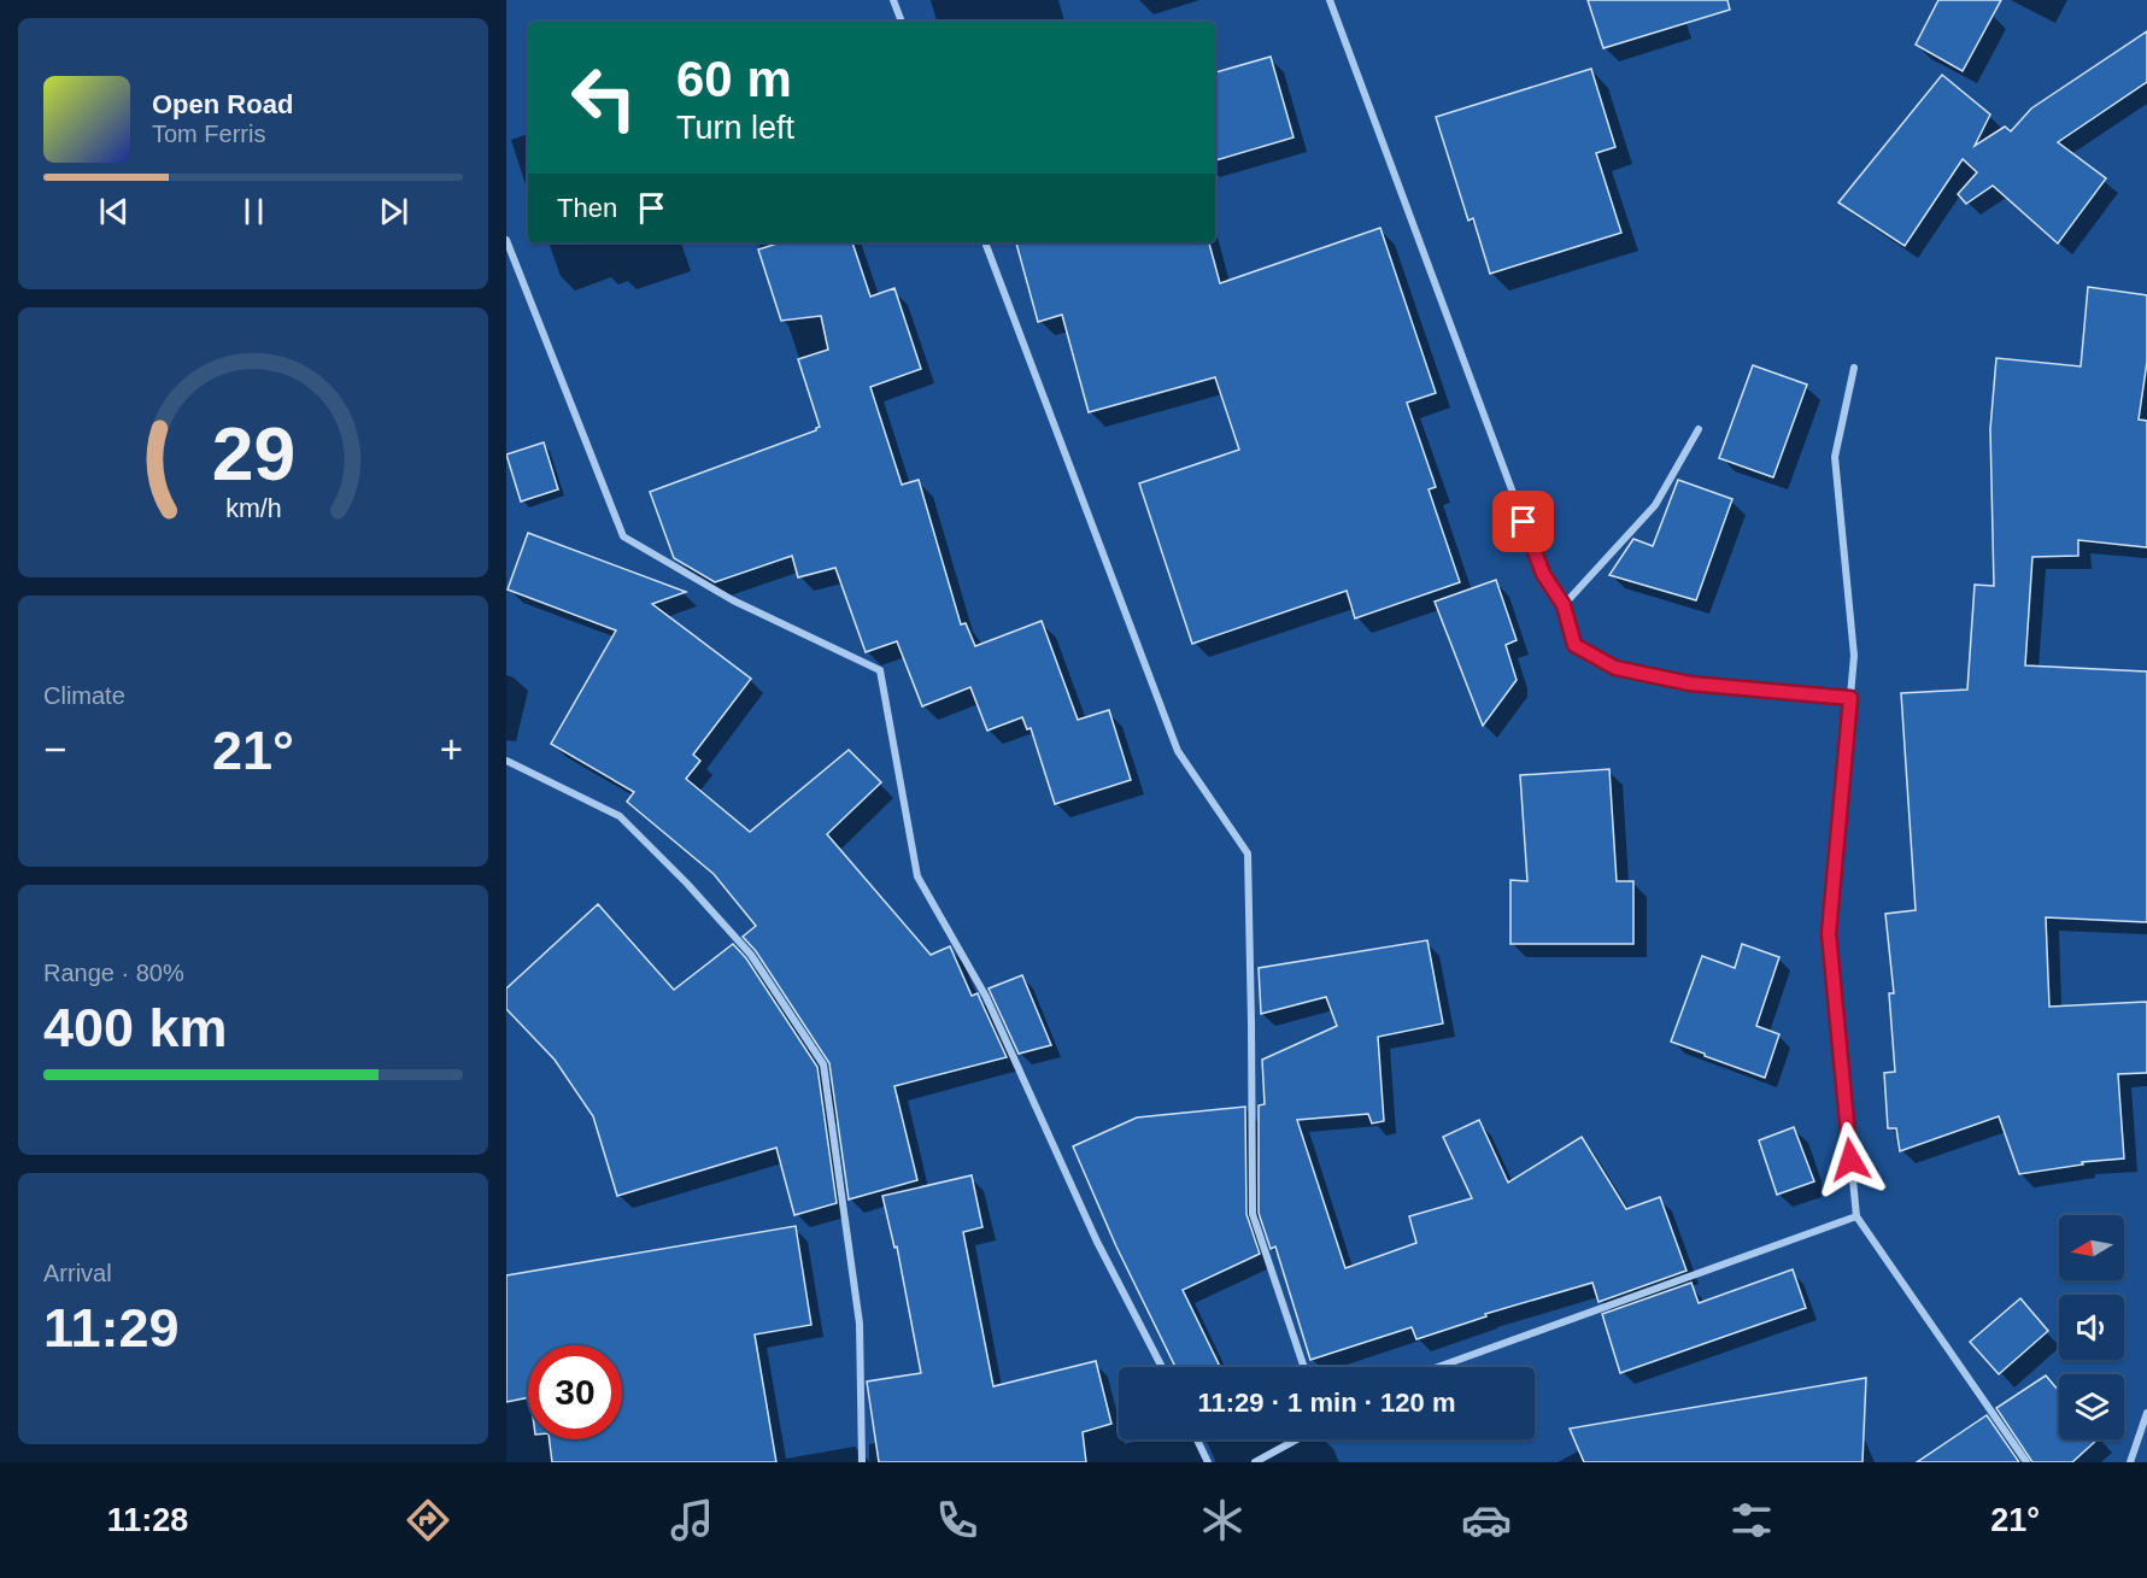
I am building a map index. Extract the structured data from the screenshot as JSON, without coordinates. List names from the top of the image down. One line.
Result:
{"north":"left","page":{"turn":["60 m","Turn left"],"song":["Open Road","Tom Ferris"],"then":"Then","tile":["Climate",["Range · 80%","400 km"],["Arrival","11:29"]],"heat":["−","21°","+"],"limit":"30","trip":"11:29 · 1 min · 120 m","tabs":["11:28","21°"],"gauge":["29","km/h"]}}
